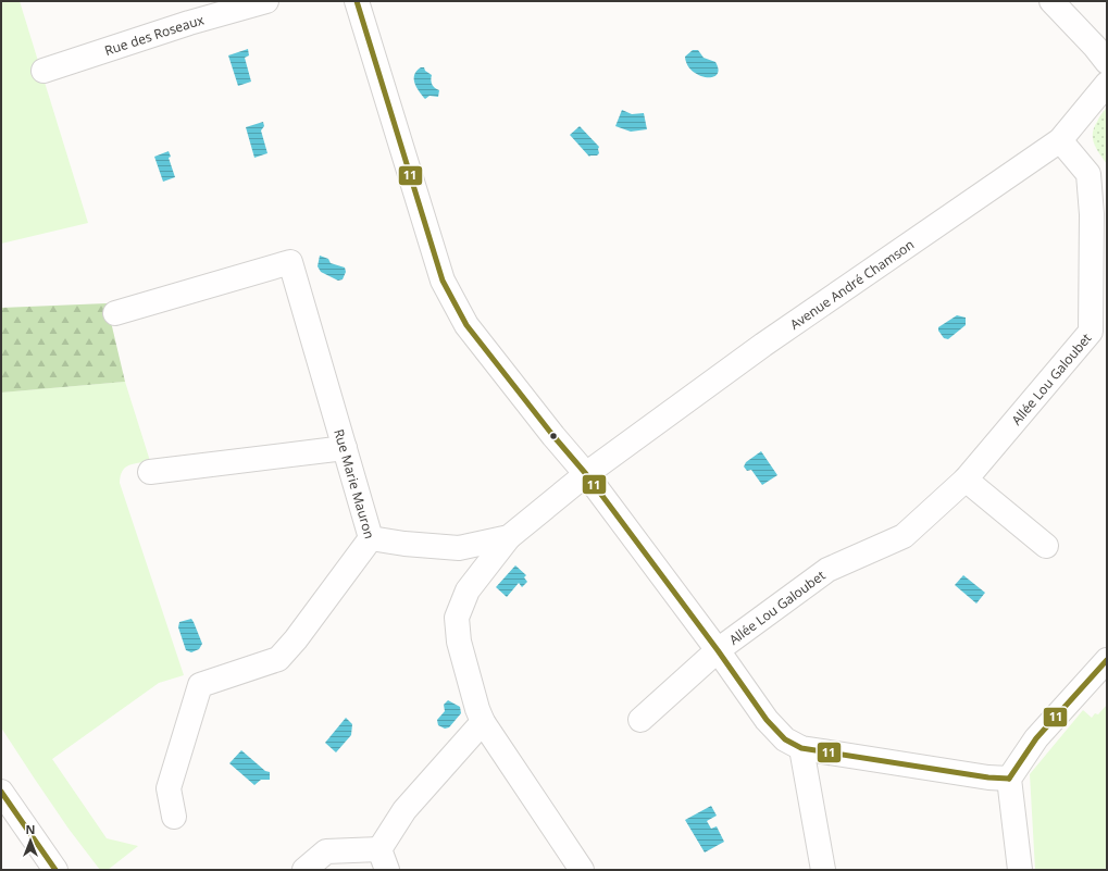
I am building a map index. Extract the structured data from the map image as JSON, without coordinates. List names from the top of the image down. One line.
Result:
{"streets":{"street":["Rue des Roseaux","Avenue André Chamson","Allée Lou Galoubet","Rue Marie Mauron"]},"crossings":[["Avenue André Chamson","Allée Lou Galoubet"],["Avenue André Chamson","Rue Marie Mauron"]],"lines":["transit line 11"],"north":"top"}
